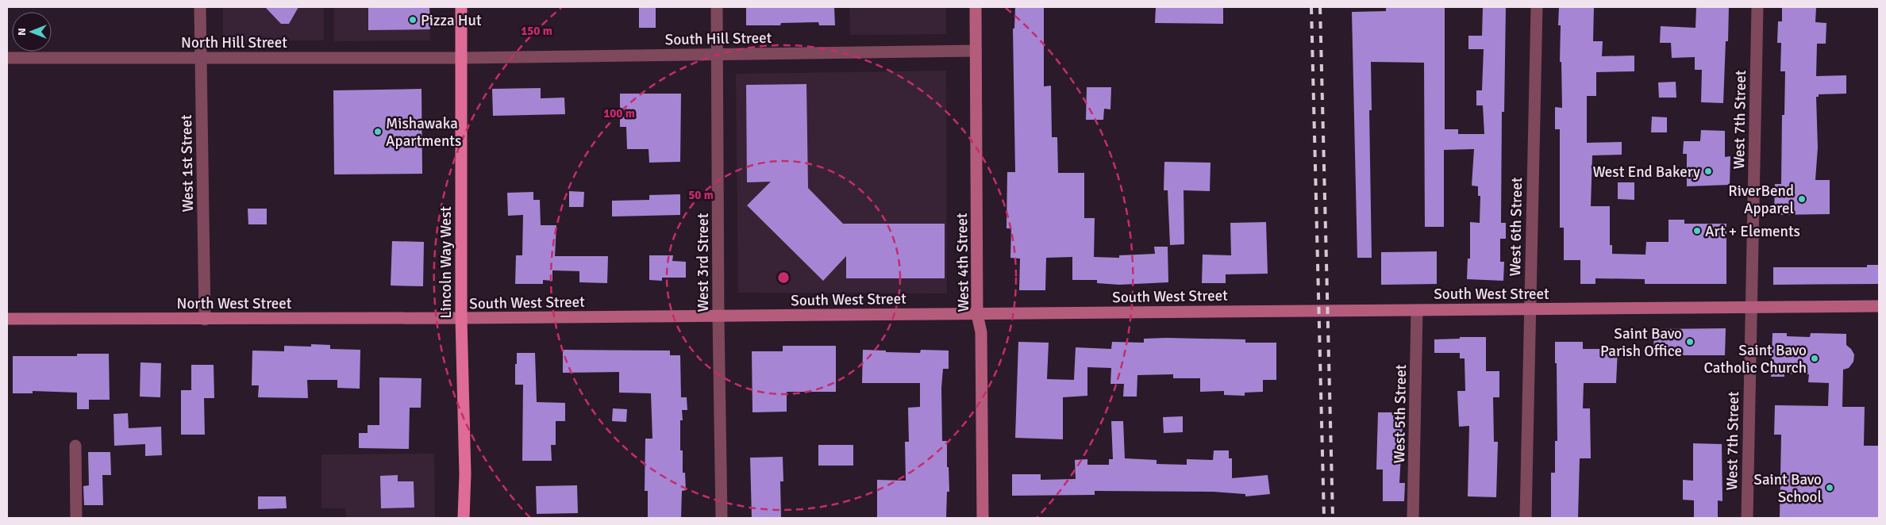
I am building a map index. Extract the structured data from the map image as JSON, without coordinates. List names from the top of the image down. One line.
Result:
{"streets":{"main road":["Lincoln Way West"],"street":["South Hill Street","North Hill Street","West 7th Street","West 1st Street","West 6th Street","West 3rd Street","West 4th Street","South West Street","North West Street","West 5th Street"]},"crossings":[["South Hill Street","North Hill Street"],["South Hill Street","Lincoln Way West"],["South Hill Street","West 3rd Street"],["South Hill Street","West 4th Street"],["North Hill Street","West 1st Street"],["North Hill Street","Lincoln Way West"],["West 7th Street","South West Street"],["West 1st Street","North West Street"],["West 6th Street","South West Street"],["Lincoln Way West","South West Street"],["Lincoln Way West","North West Street"],["West 3rd Street","South West Street"],["West 4th Street","South West Street"],["South West Street","North West Street"],["South West Street","West 5th Street"]],"places":["Pizza Hut","Mishawaka Apartments","West End Bakery","RiverBend Apparel","Art + Elements","Saint Bavo Parish Office","Saint Bavo Catholic Church","Saint Bavo School"],"north":"left","rings":["150 m","100 m","50 m"]}
